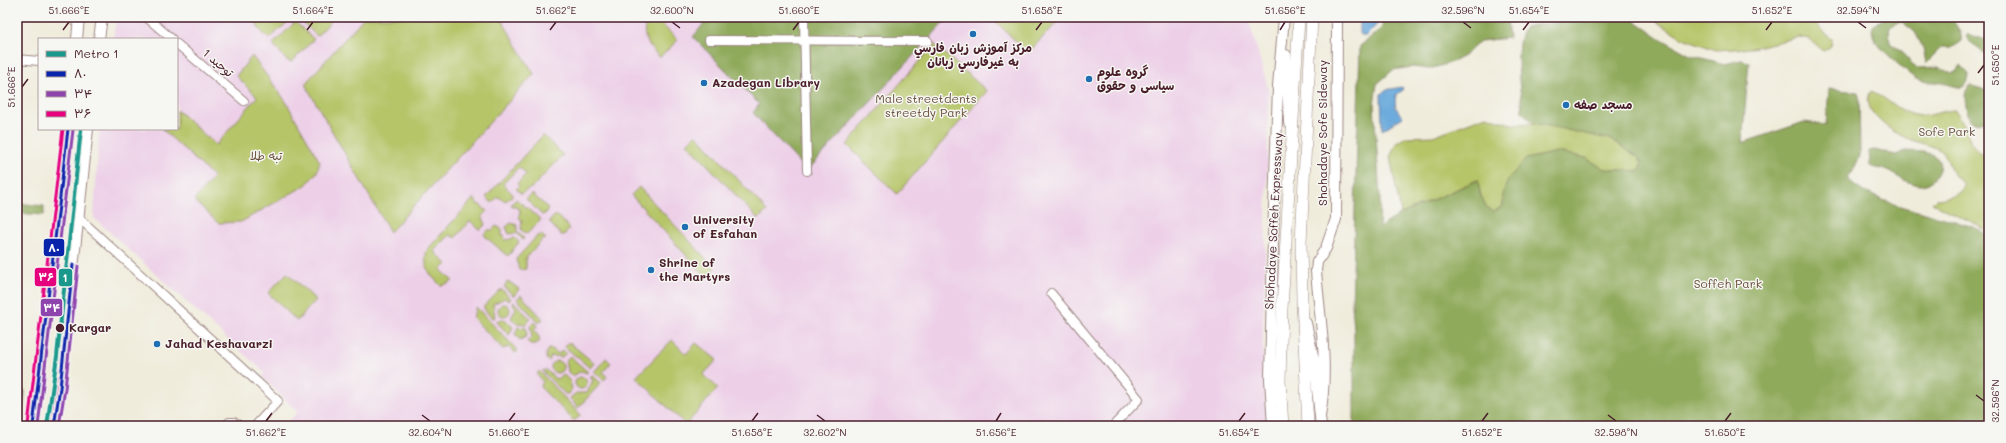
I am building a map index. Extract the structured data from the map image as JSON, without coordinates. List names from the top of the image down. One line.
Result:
{"streets":{"highway":["Shohadaye Soffeh Expressway"],"main road":["Shohadaye Sofe Sideway"],"street":["توحید 1"]},"parks":["Male streetdents streetdy Park","Sofe Park","تبه طلا","Soffeh Park"],"places":["مرکز آموزش زبان فارسي به غيرفارسي زبانان","گروه علوم سیاسی و حقوق","Azadegan Library","مسجد صفه","University of Esfahan","Shrine of the Martyrs","Kargar","Jahad Keshavarzi"],"lines":["metro line 1","transit line ۸۰","transit line ۳۴","transit line ۳۶"],"legend":["Metro 1","۸۰","۳۴","۳۶"],"coordinates":["51.666°E","51.664°E","51.662°E","32.600°N","51.660°E","51.658°E","51.656°E","32.596°N","51.654°E","51.652°E","32.594°N","51.650°E","32.604°N","32.602°N","32.598°N"]}
